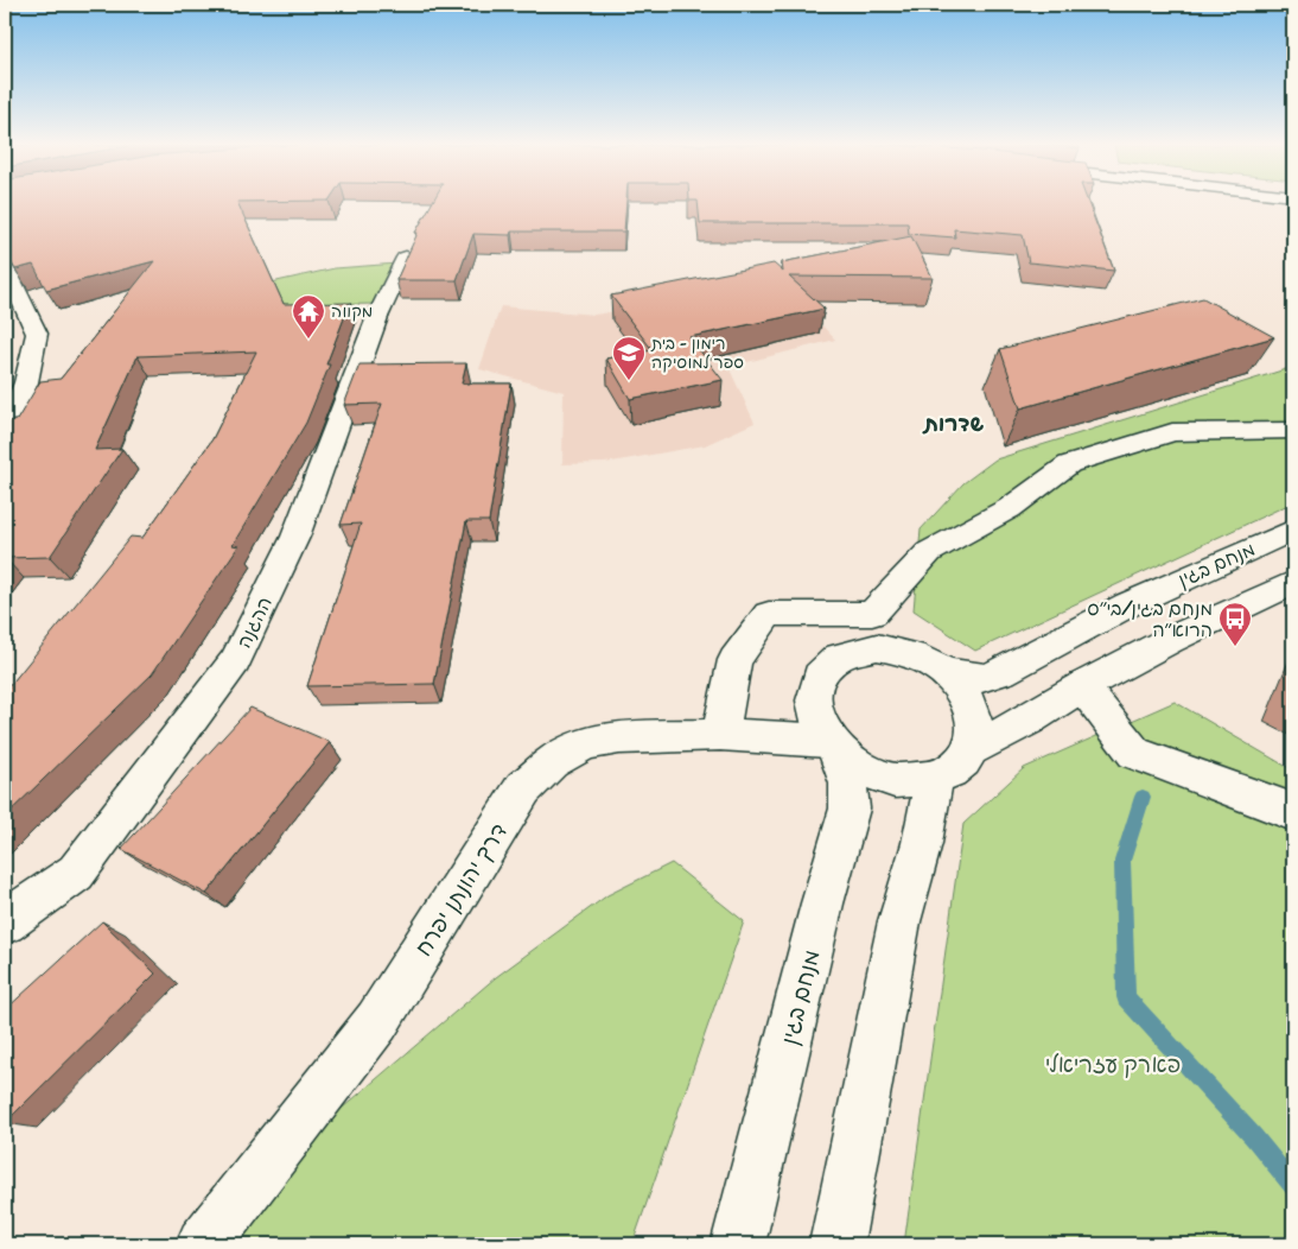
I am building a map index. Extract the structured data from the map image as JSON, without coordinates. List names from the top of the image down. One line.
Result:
{"streets":{"street":["מנחם בגין","ההגנה","דרך יהונתן יפרח"]},"crossings":[["מנחם בגין","דרך יהונתן יפרח"]],"districts":["שדרות"],"parks":["פארק עזריאלי"],"places":{"temple":["מקווה"],"school or university":["רימון - בית ספר למוסיקה"],"bus stop":["מנחם בגין/בי״ס הרוא״ה"]}}
